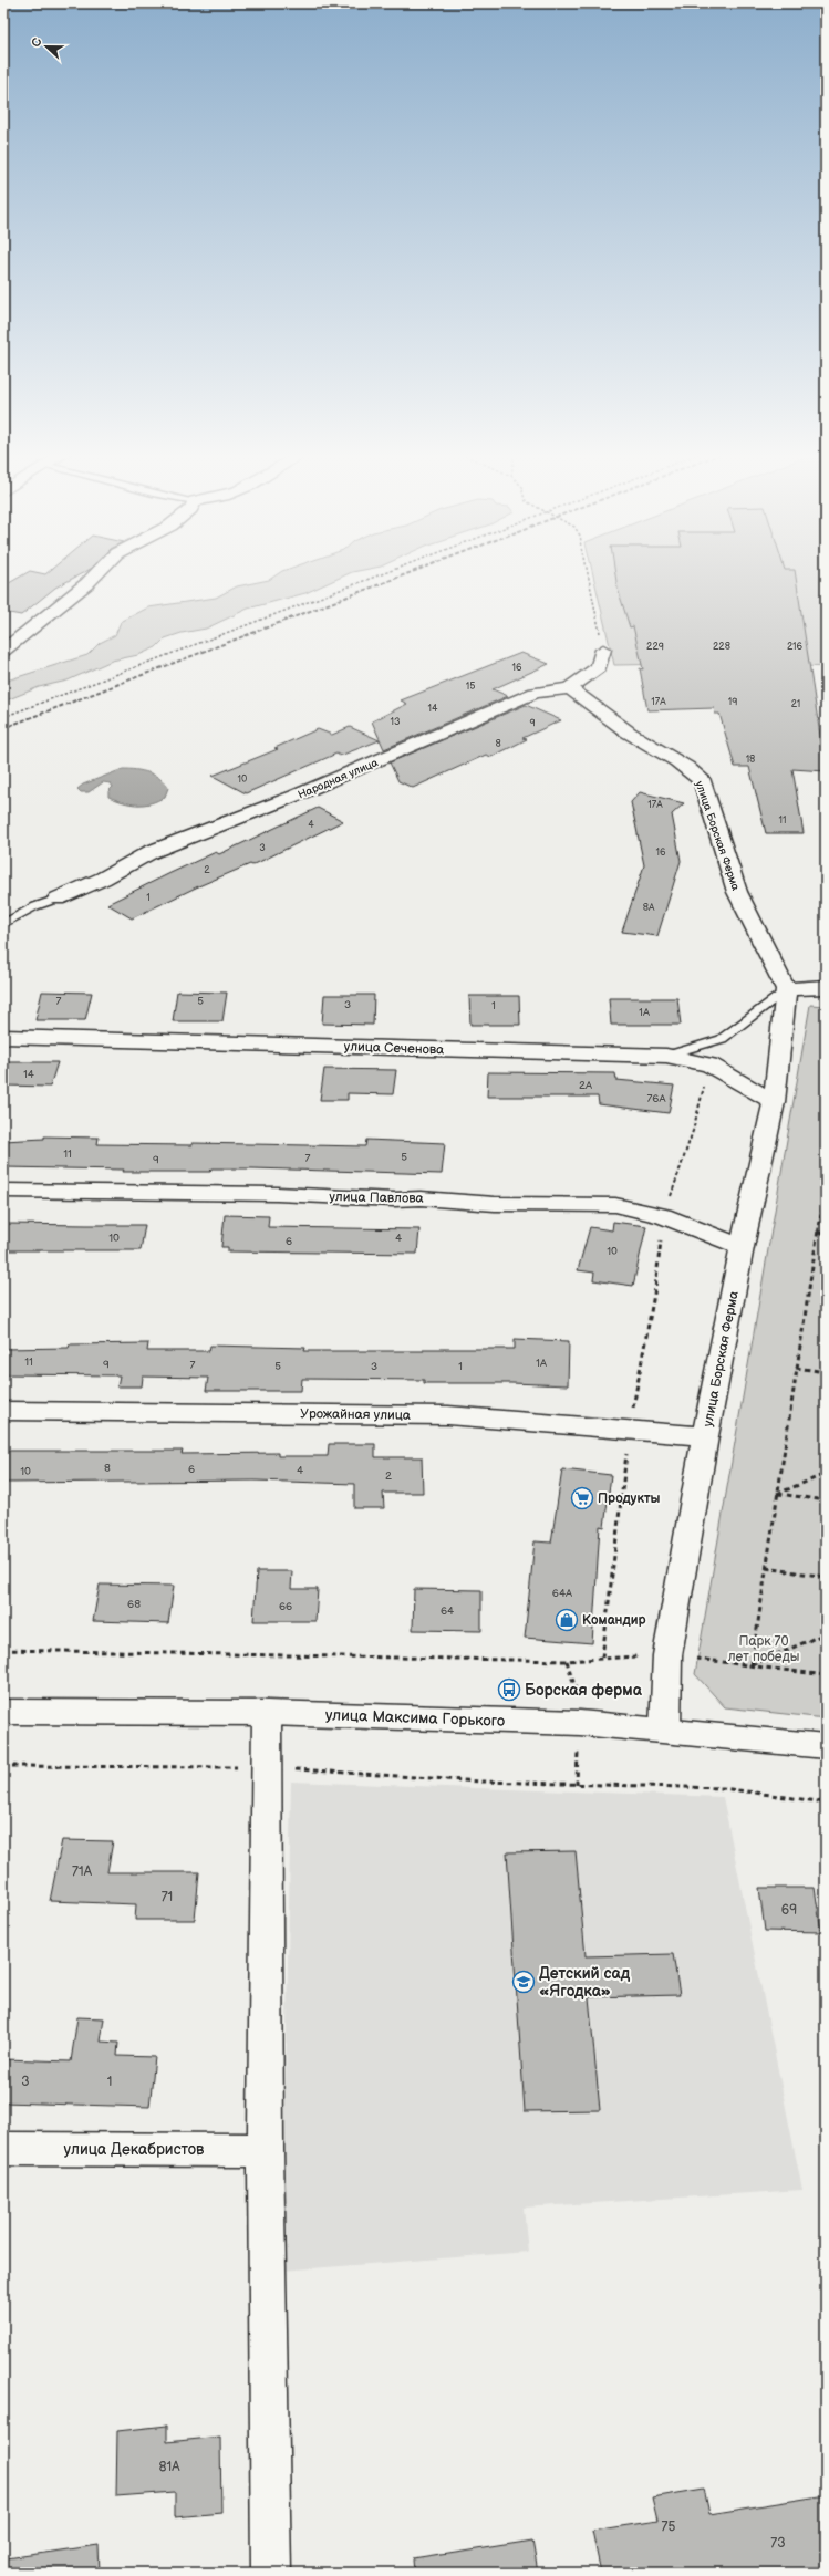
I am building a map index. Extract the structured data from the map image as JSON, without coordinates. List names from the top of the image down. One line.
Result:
{"streets":{"street":["Народная улица","улица Борская Ферма","улица Сеченова","улица Павлова","Урожайная улица","улица Максима Горького","улица Декабристов"]},"crossings":[["Народная улица","улица Борская Ферма"],["улица Борская Ферма","улица Сеченова"],["улица Борская Ферма","улица Павлова"],["улица Борская Ферма","Урожайная улица"],["улица Борская Ферма","улица Максима Горького"]],"parks":["Парк 70 лет победы"],"places":{"supermarket":["Продукты"],"shop":["Командир"],"bus stop":["Борская ферма"],"school or university":["Детский сад «Ягодка»"]},"house_numbers":["229","228","216","16","15","17А","19","21","14","13","9","8","18","10","17А","11","4","3","16","2","1","8А","7","5","3","1","1А","14","2А","76А","11","5","7","9","10","4","6","10","11","1А","9","7","5","3","1","8","6","4","10","2","64А","68","66","64","71А","71","69","3","1","81А","75","73"],"north":"left"}
